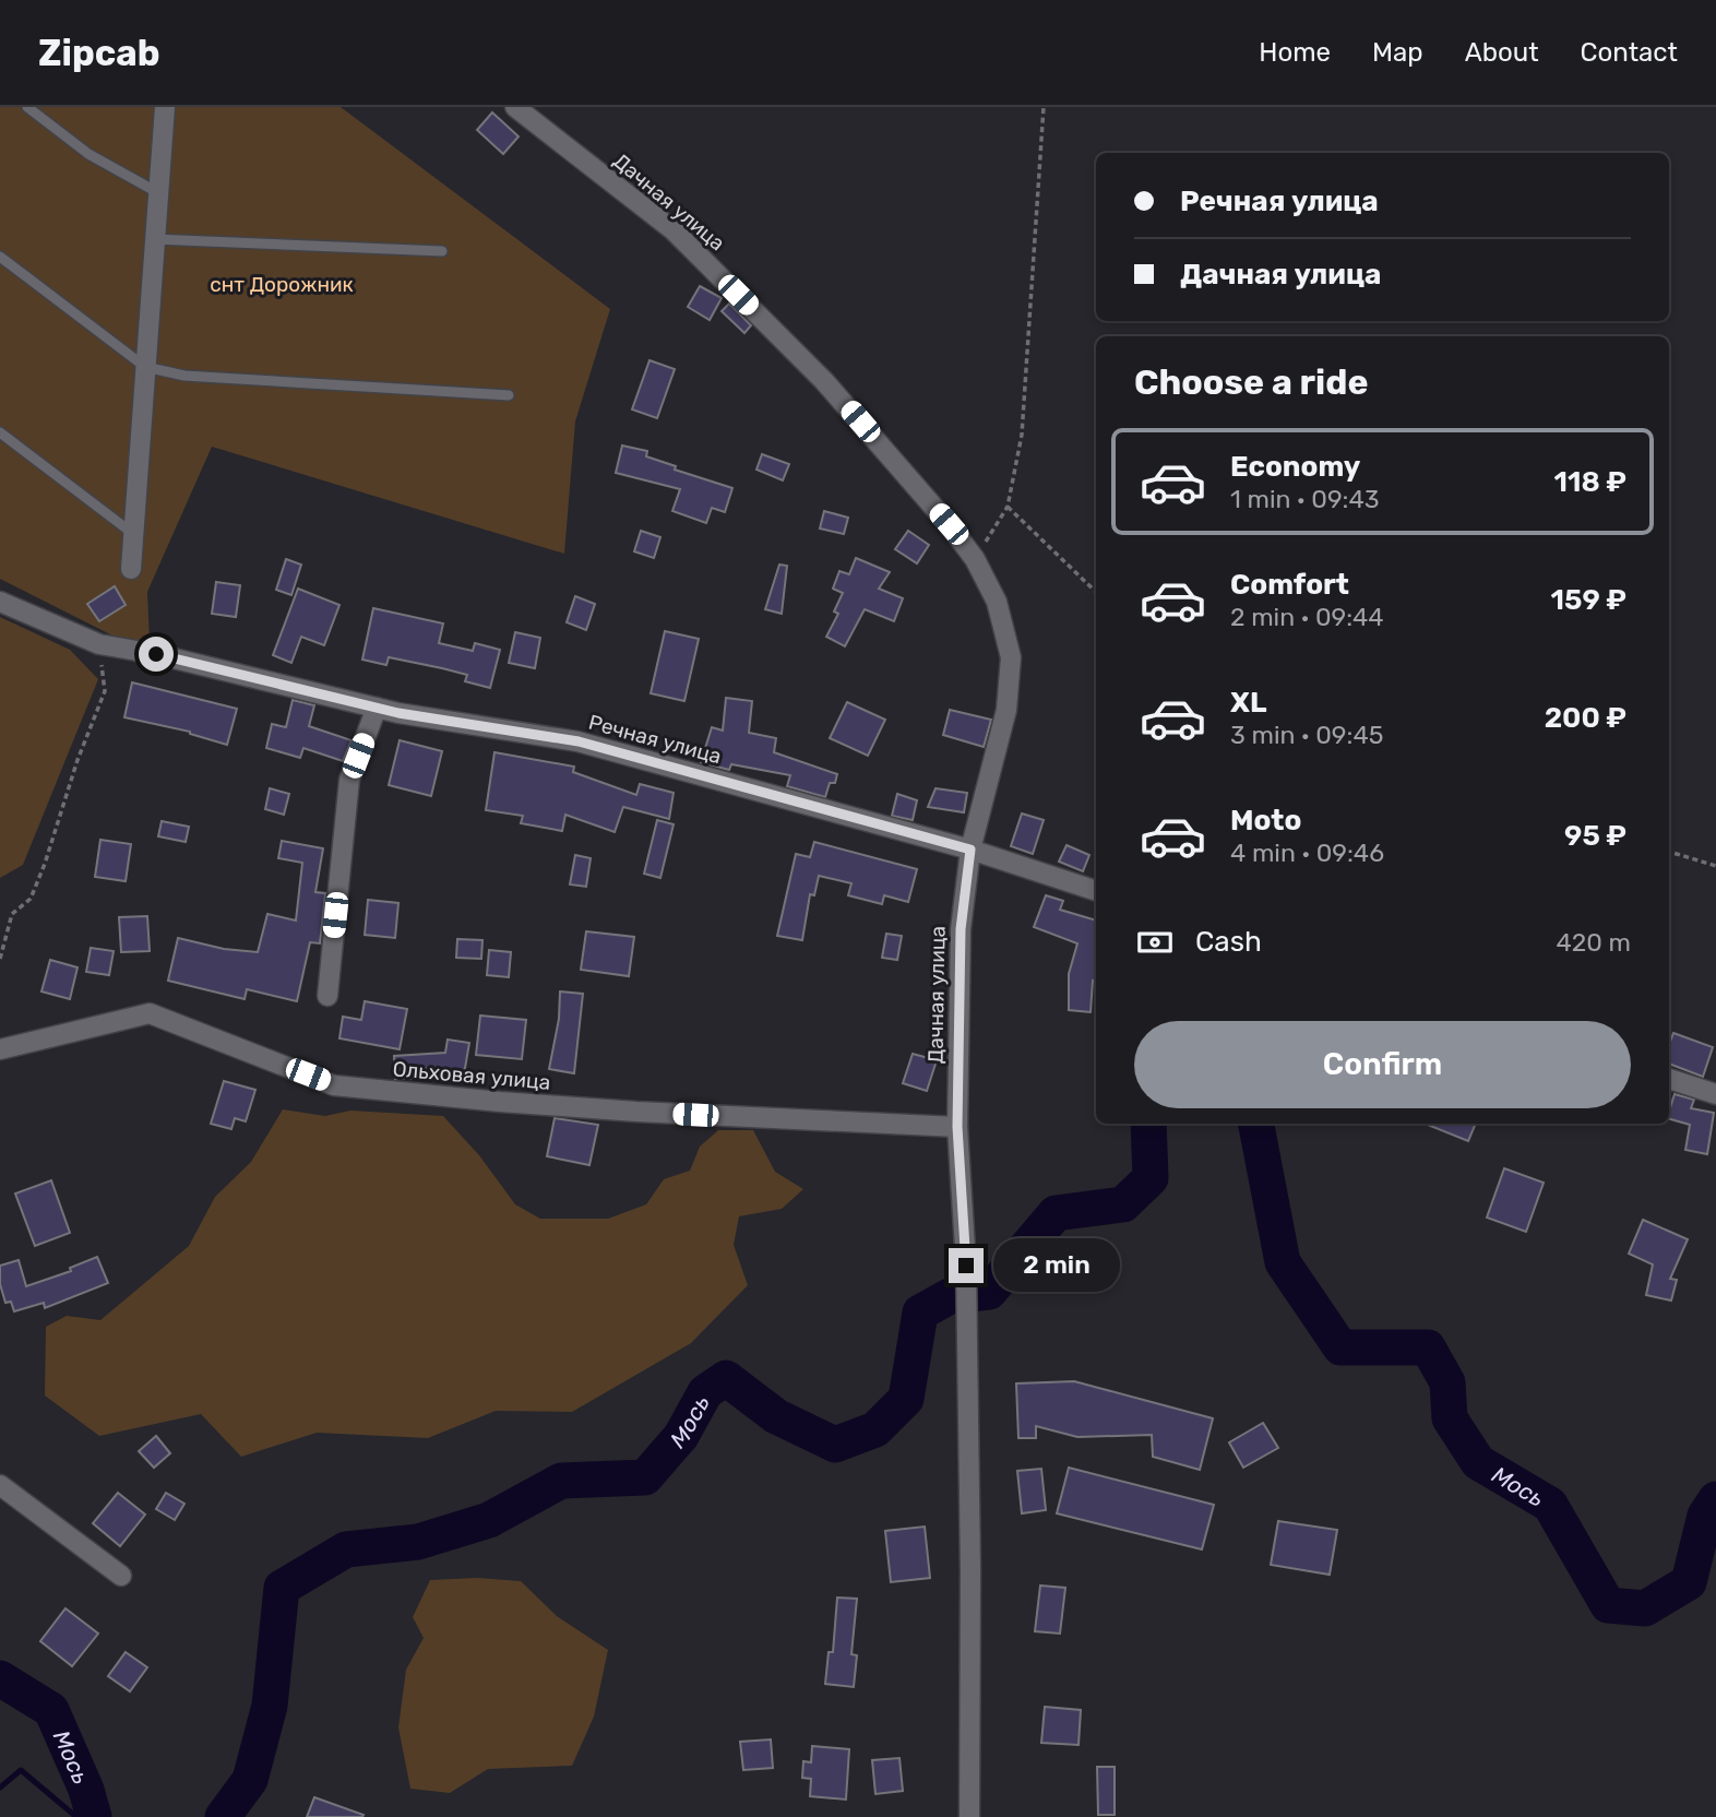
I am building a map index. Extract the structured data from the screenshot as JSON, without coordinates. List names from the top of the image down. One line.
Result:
{"streets":{"street":["Дачная улица","Речная улица","Ольховая улица"]},"crossings":[["Дачная улица","Речная улица"],["Дачная улица","Ольховая улица"]],"water":["Мось"],"parks":["снт Дорожник"],"page":{"header":"Zipcab","nav":["Home","Map","About","Contact"],"banner":["Речная улица","Дачная улица"],"heading":"Choose a ride","list":[{"name":"Economy","note":"1 min · 09:43","value":"118 ₽"},{"name":"Comfort","note":"2 min · 09:44","value":"159 ₽"},{"name":"XL","note":"3 min · 09:45","value":"200 ₽"},{"name":"Moto","note":"4 min · 09:46","value":"95 ₽"}],"pay":["Cash","420 m"],"buttons":"Confirm","bubble":"2 min"}}
